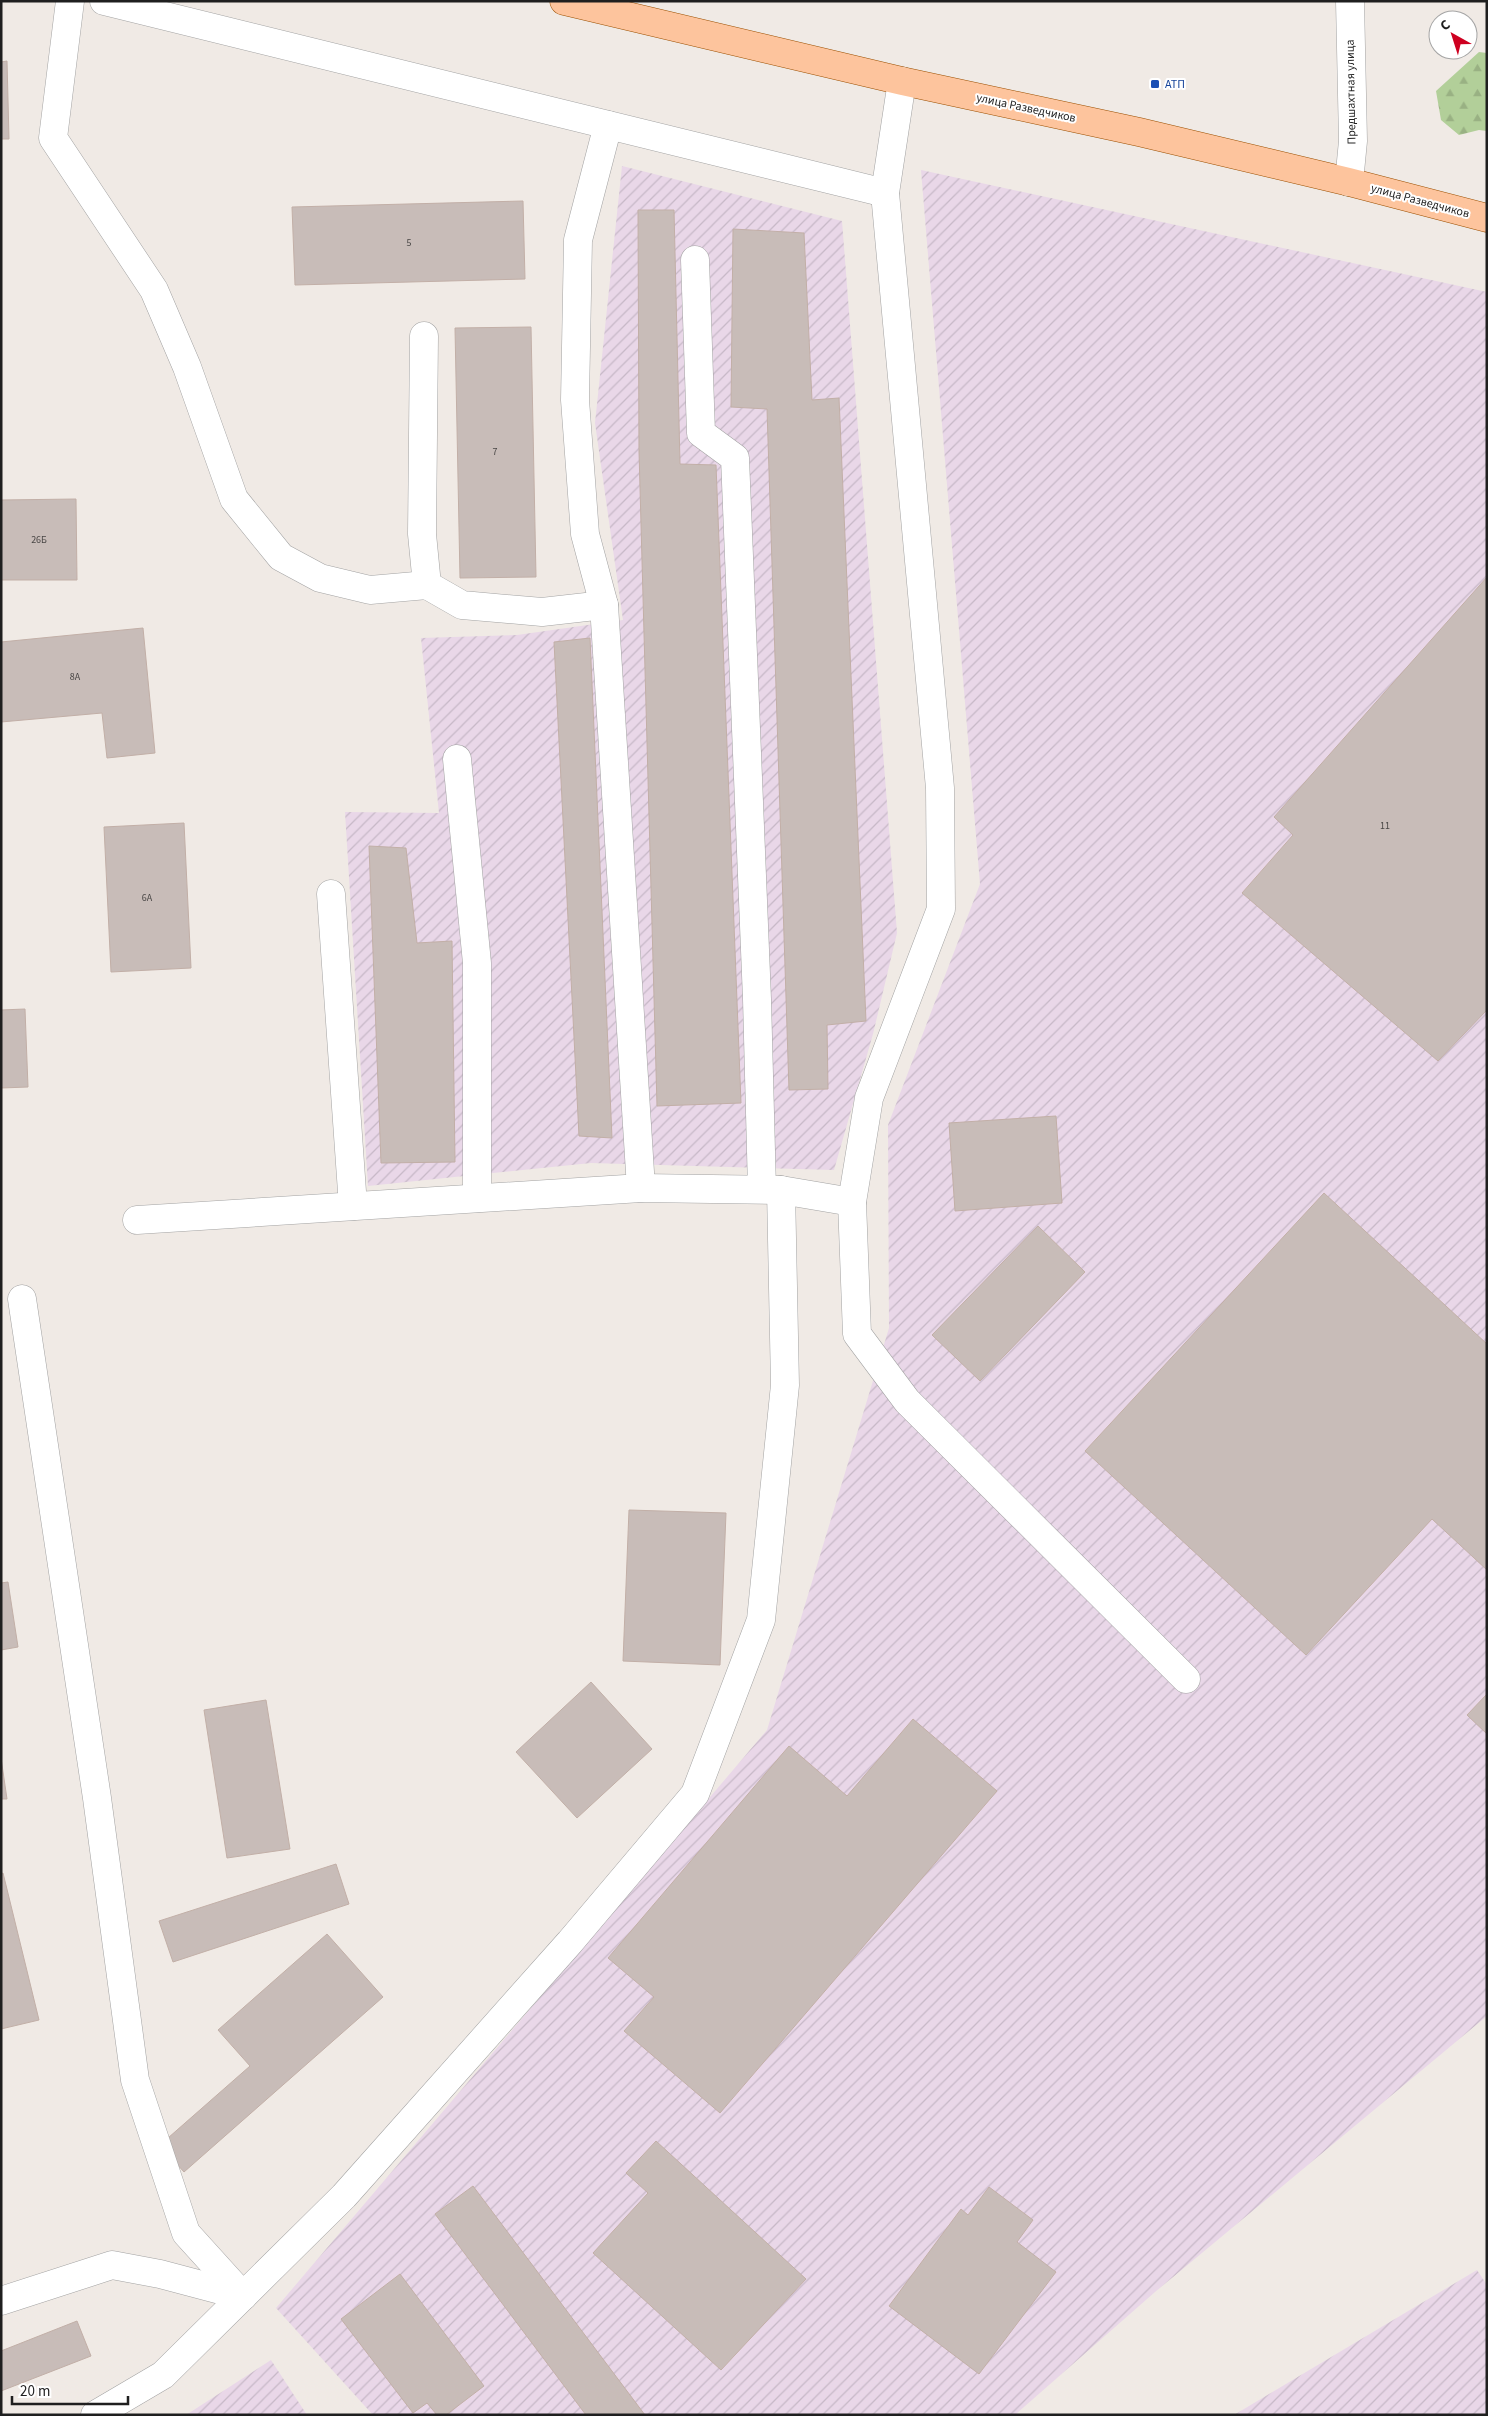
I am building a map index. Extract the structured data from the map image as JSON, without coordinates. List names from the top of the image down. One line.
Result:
{"streets":{"main road":["улица Разведчиков"],"street":["Предшахтная улица"]},"crossings":[["Предшахтная улица","улица Разведчиков"]],"places":{"transit":["АТП"]},"house_numbers":["5","7","26Б","8А","11","6А"],"scale_bar":"20 m","north":"top left"}
